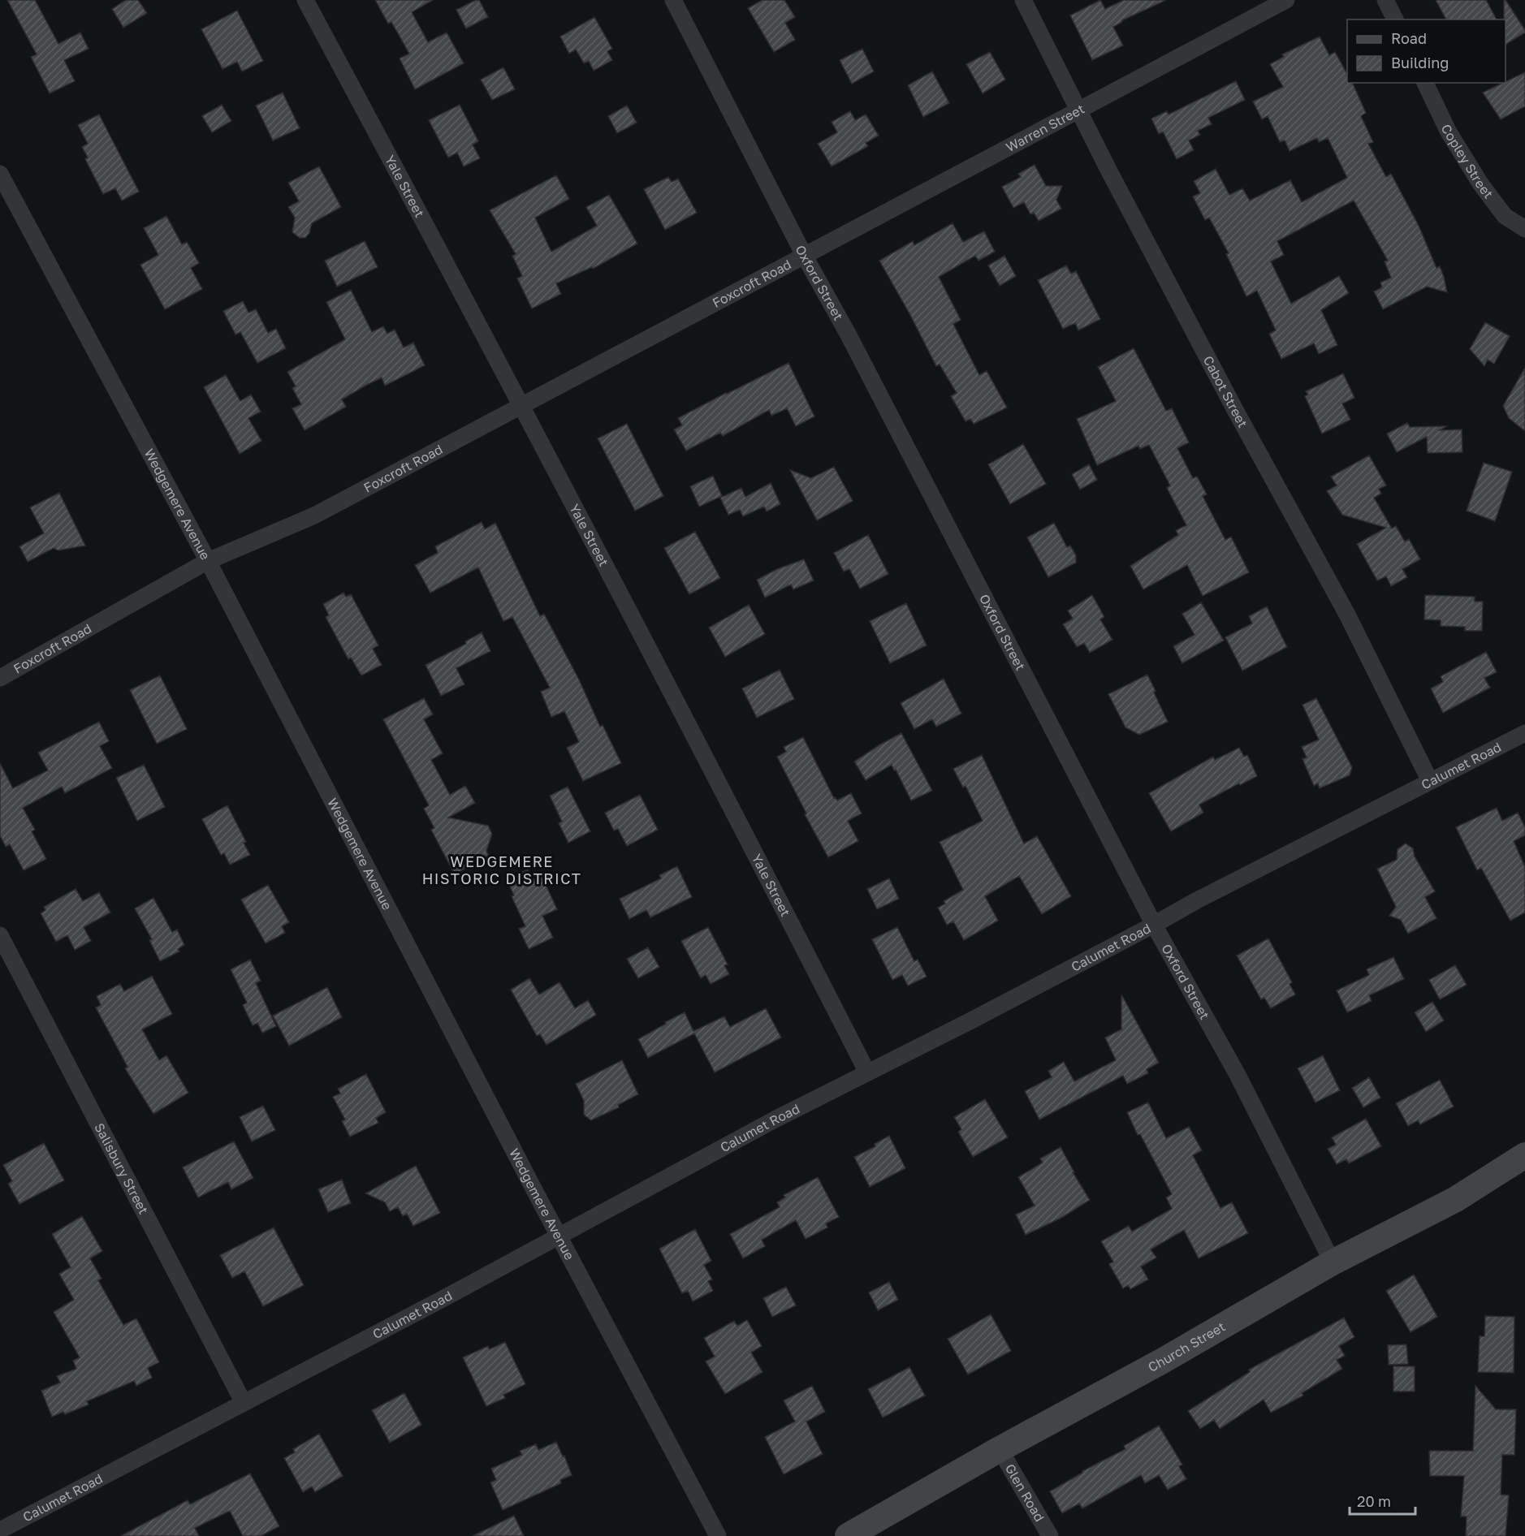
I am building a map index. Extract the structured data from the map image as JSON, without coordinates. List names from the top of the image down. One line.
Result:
{"streets":{"main road":["Church Street"],"street":["Warren Street","Copley Street","Yale Street","Oxford Street","Foxcroft Road","Cabot Street","Wedgemere Avenue","Calumet Road","Salisbury Street","Glen Road"]},"crossings":[["Warren Street","Oxford Street"],["Warren Street","Foxcroft Road"],["Warren Street","Cabot Street"],["Yale Street","Foxcroft Road"],["Yale Street","Calumet Road"],["Oxford Street","Foxcroft Road"],["Oxford Street","Calumet Road"],["Oxford Street","Church Street"],["Foxcroft Road","Wedgemere Avenue"],["Cabot Street","Calumet Road"],["Wedgemere Avenue","Calumet Road"],["Calumet Road","Salisbury Street"],["Church Street","Glen Road"]],"districts":["WEDGEMERE HISTORIC DISTRICT"],"legend":["Road","Building"],"scale_bar":"20 m"}
